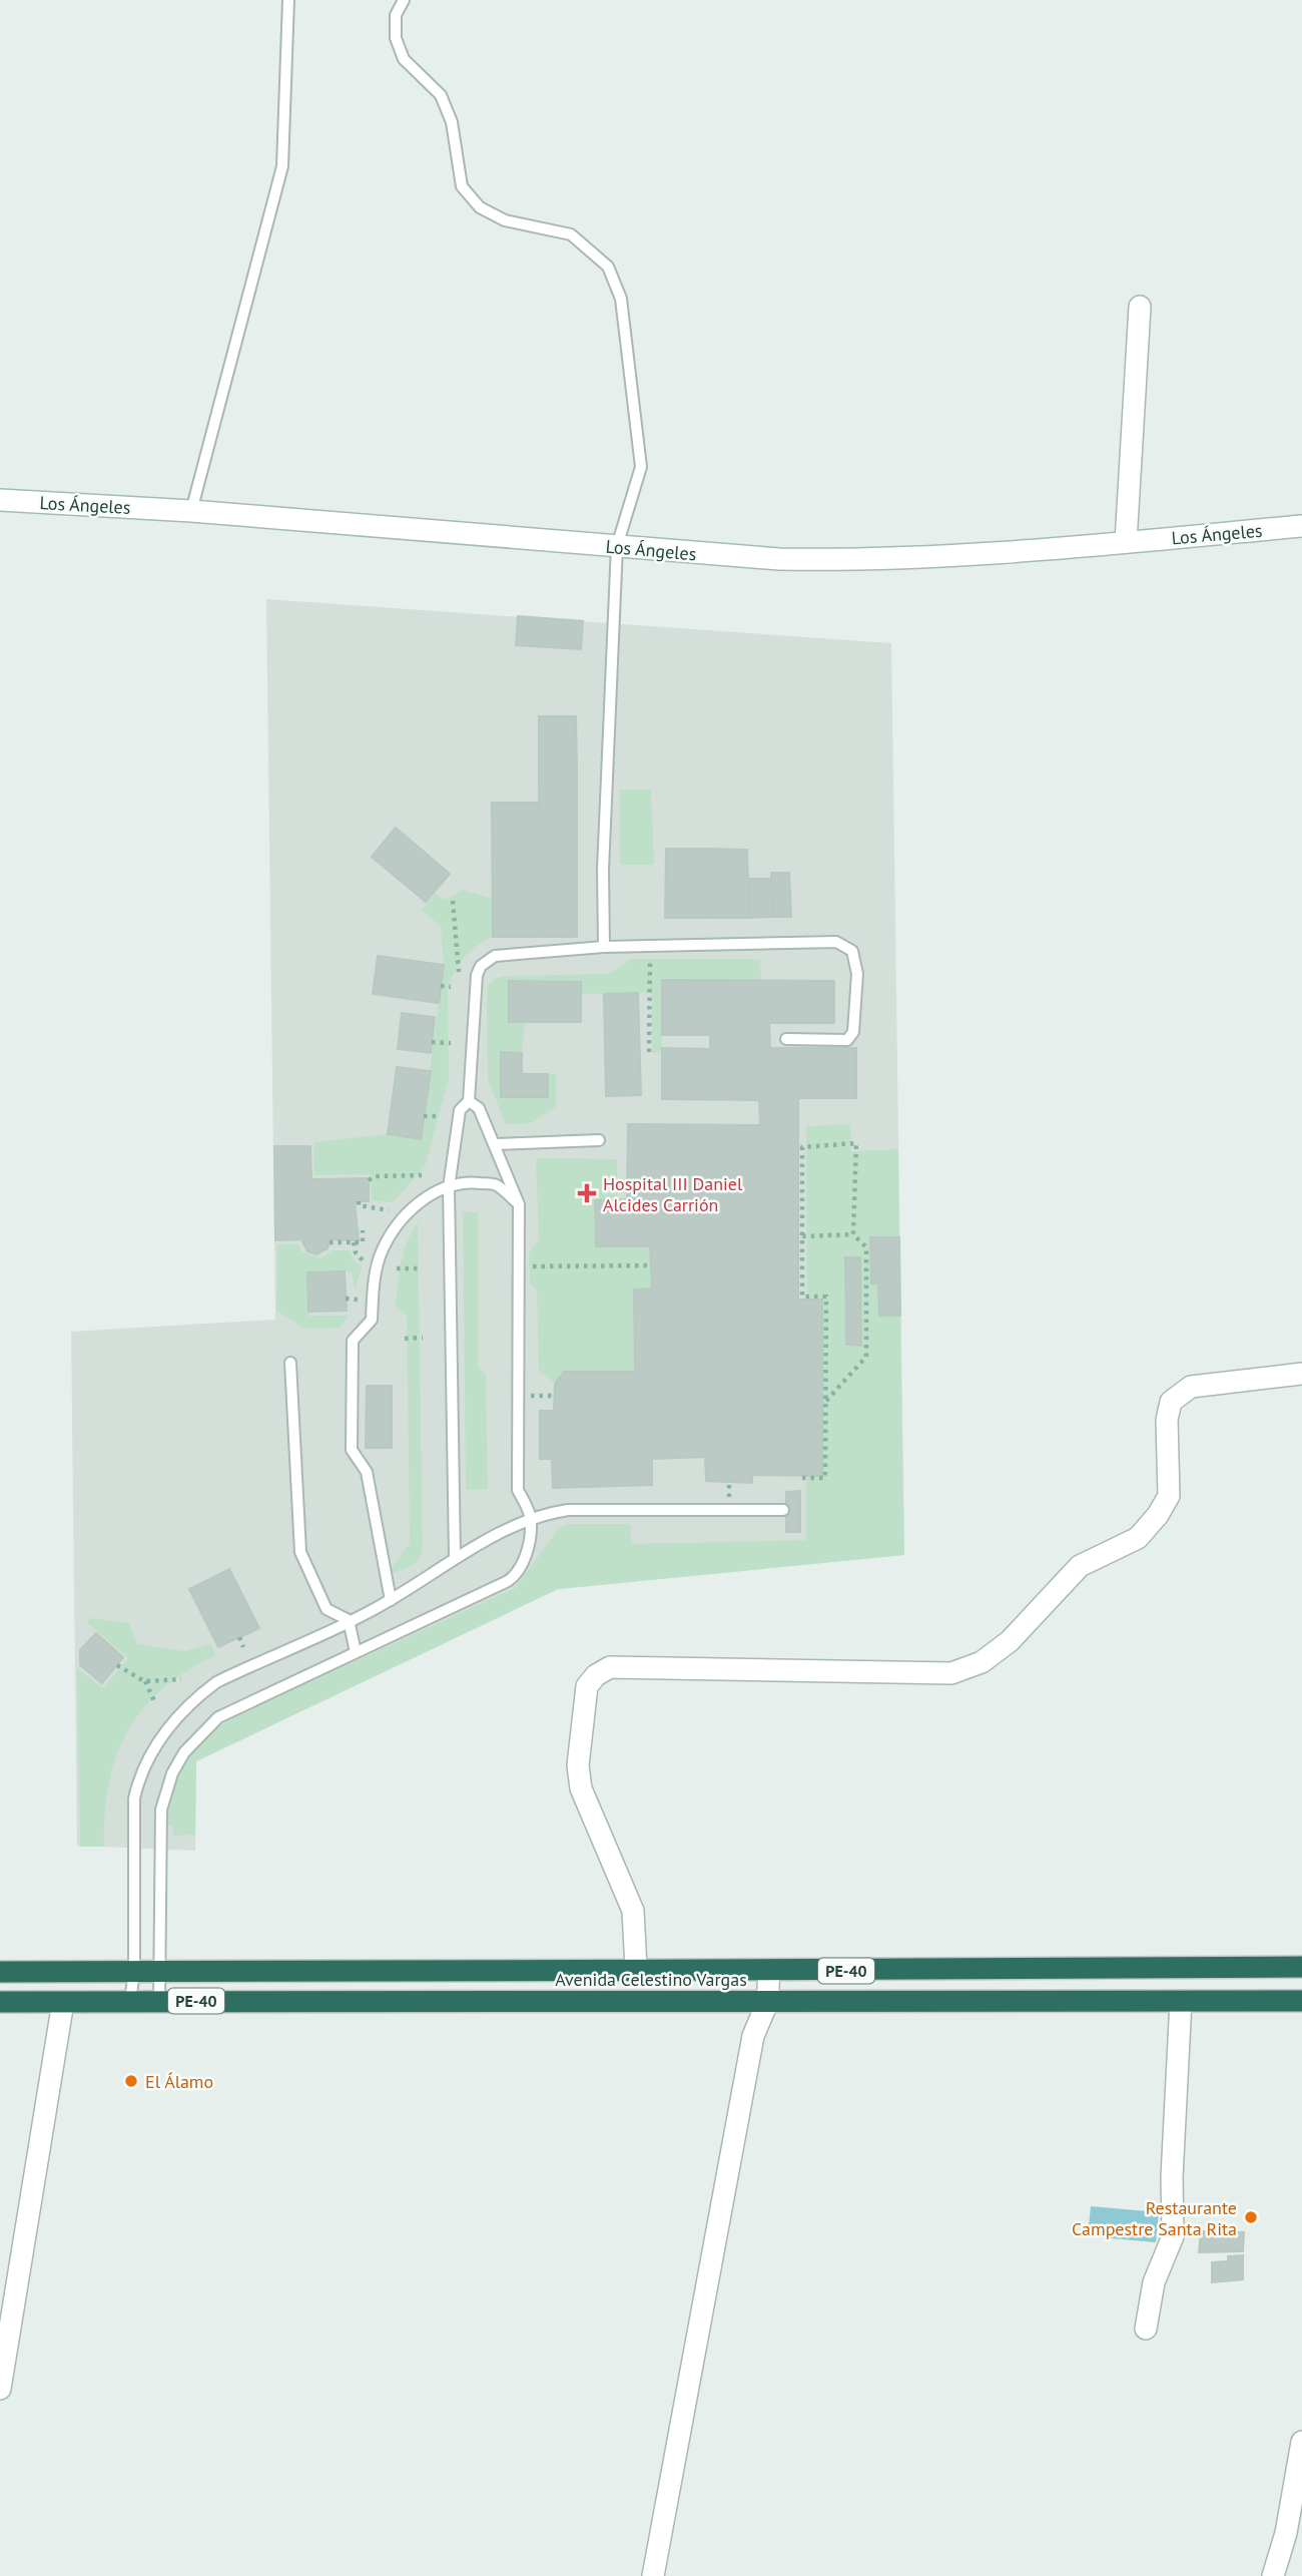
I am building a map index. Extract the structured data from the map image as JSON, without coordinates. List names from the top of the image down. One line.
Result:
{"streets":{"highway":["PE-40","Avenida Celestino Vargas"],"street":["Los Ángeles"]},"places":{"health":["Hospital III Daniel Alcides Carrión"],"other":["El Álamo","Restaurante Campestre Santa Rita"]}}
